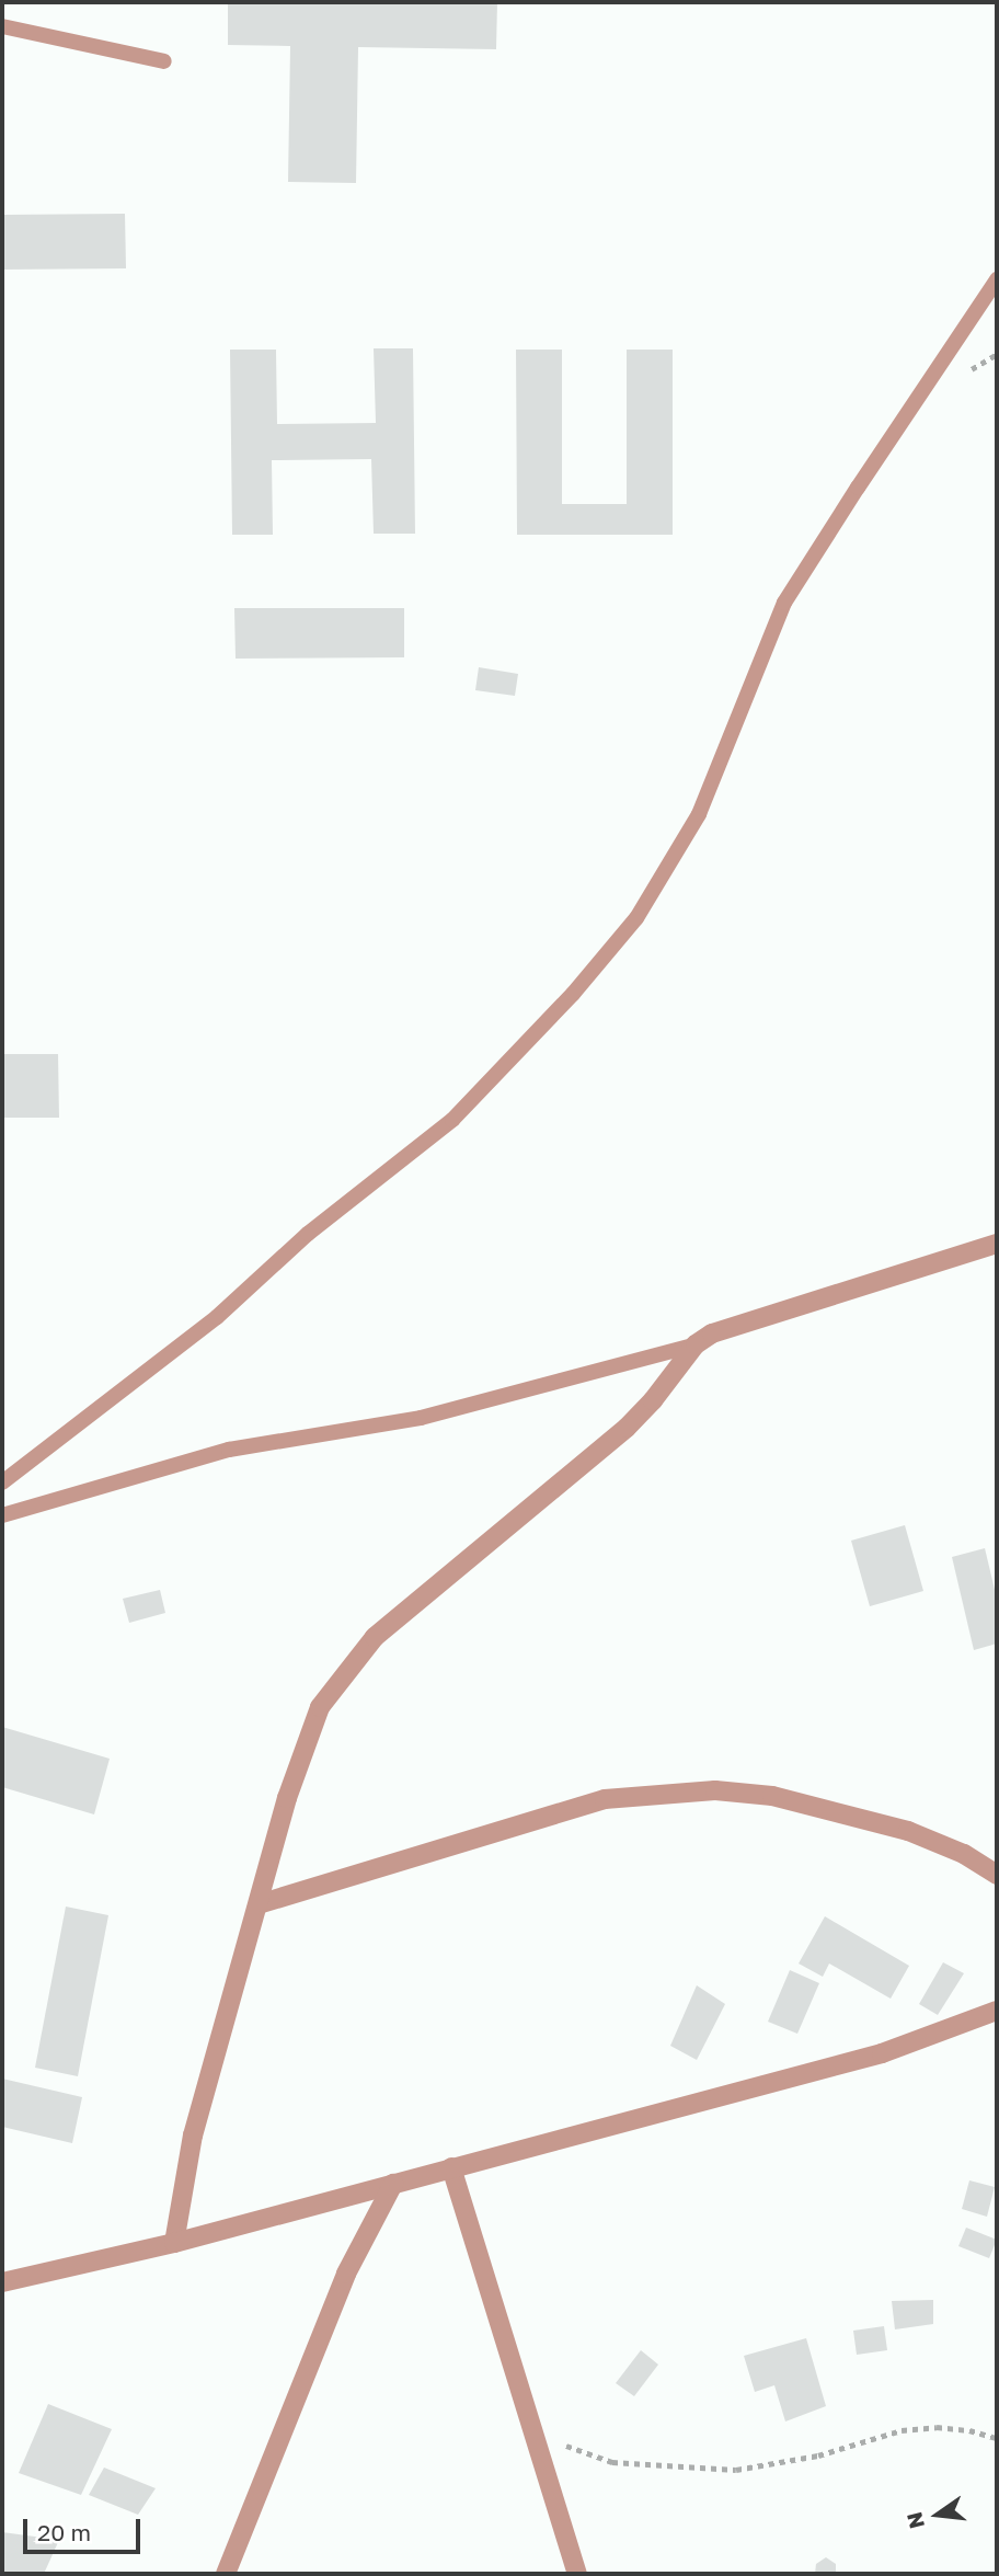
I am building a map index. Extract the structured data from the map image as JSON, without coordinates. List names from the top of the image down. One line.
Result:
{"scale_bar":"20 m","north":"left"}
